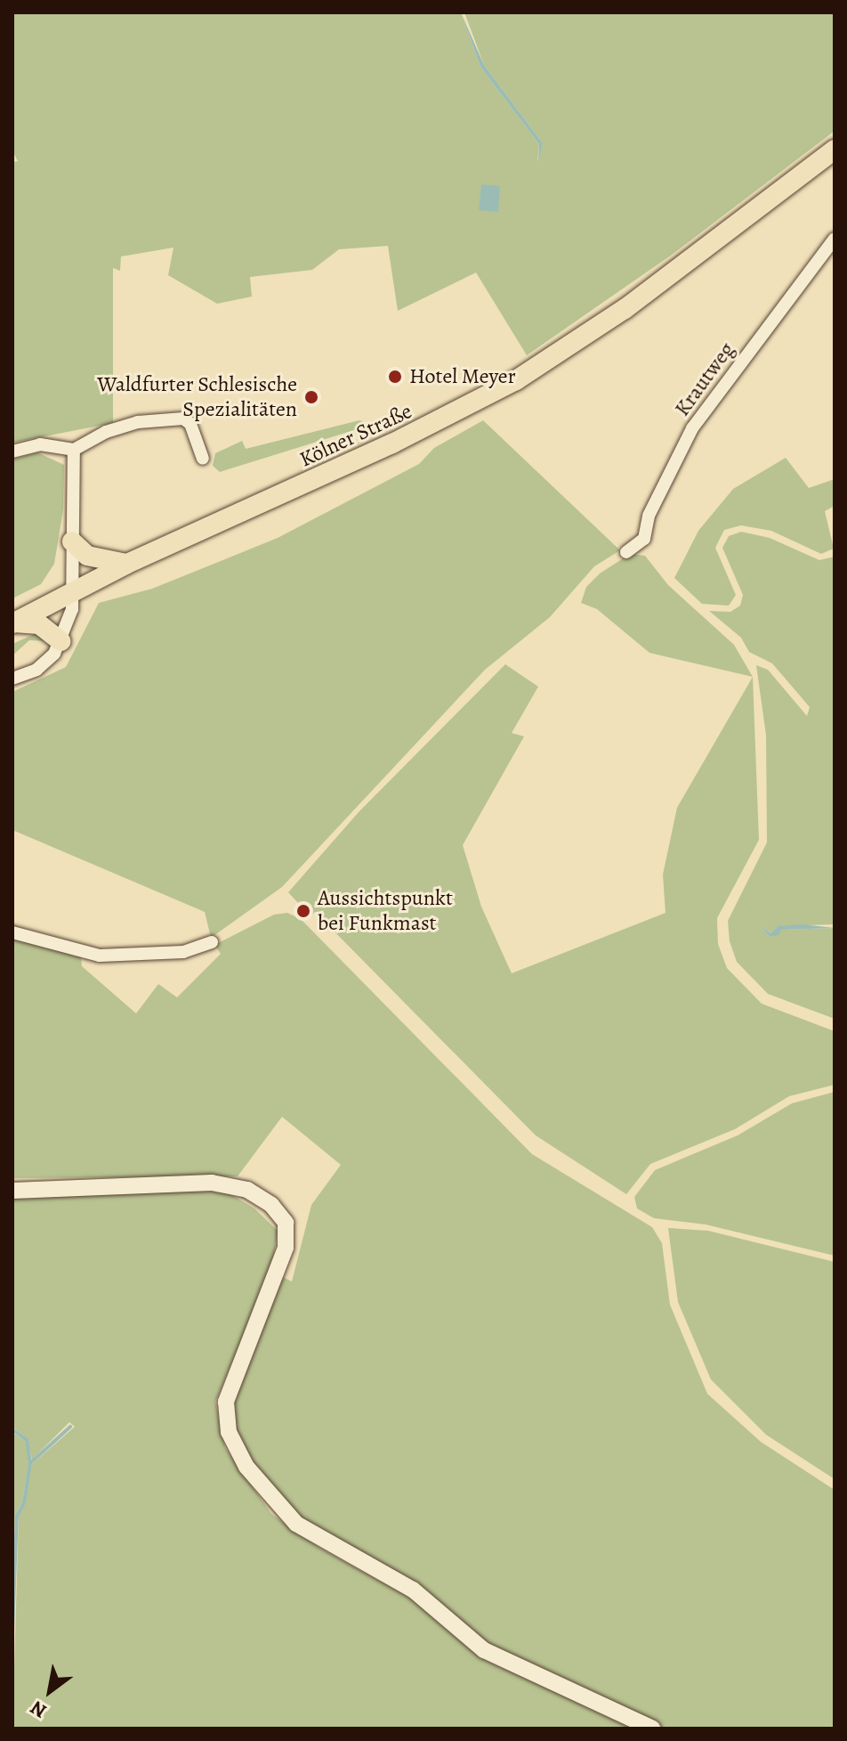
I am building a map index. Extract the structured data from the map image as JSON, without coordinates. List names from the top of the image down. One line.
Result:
{"streets":{"main road":["Kölner Straße"],"street":["Krautweg"]},"places":["Hotel Meyer","Waldfurter Schlesische Spezialitäten","Aussichtspunkt bei Funkmast"],"north":"bottom left"}
